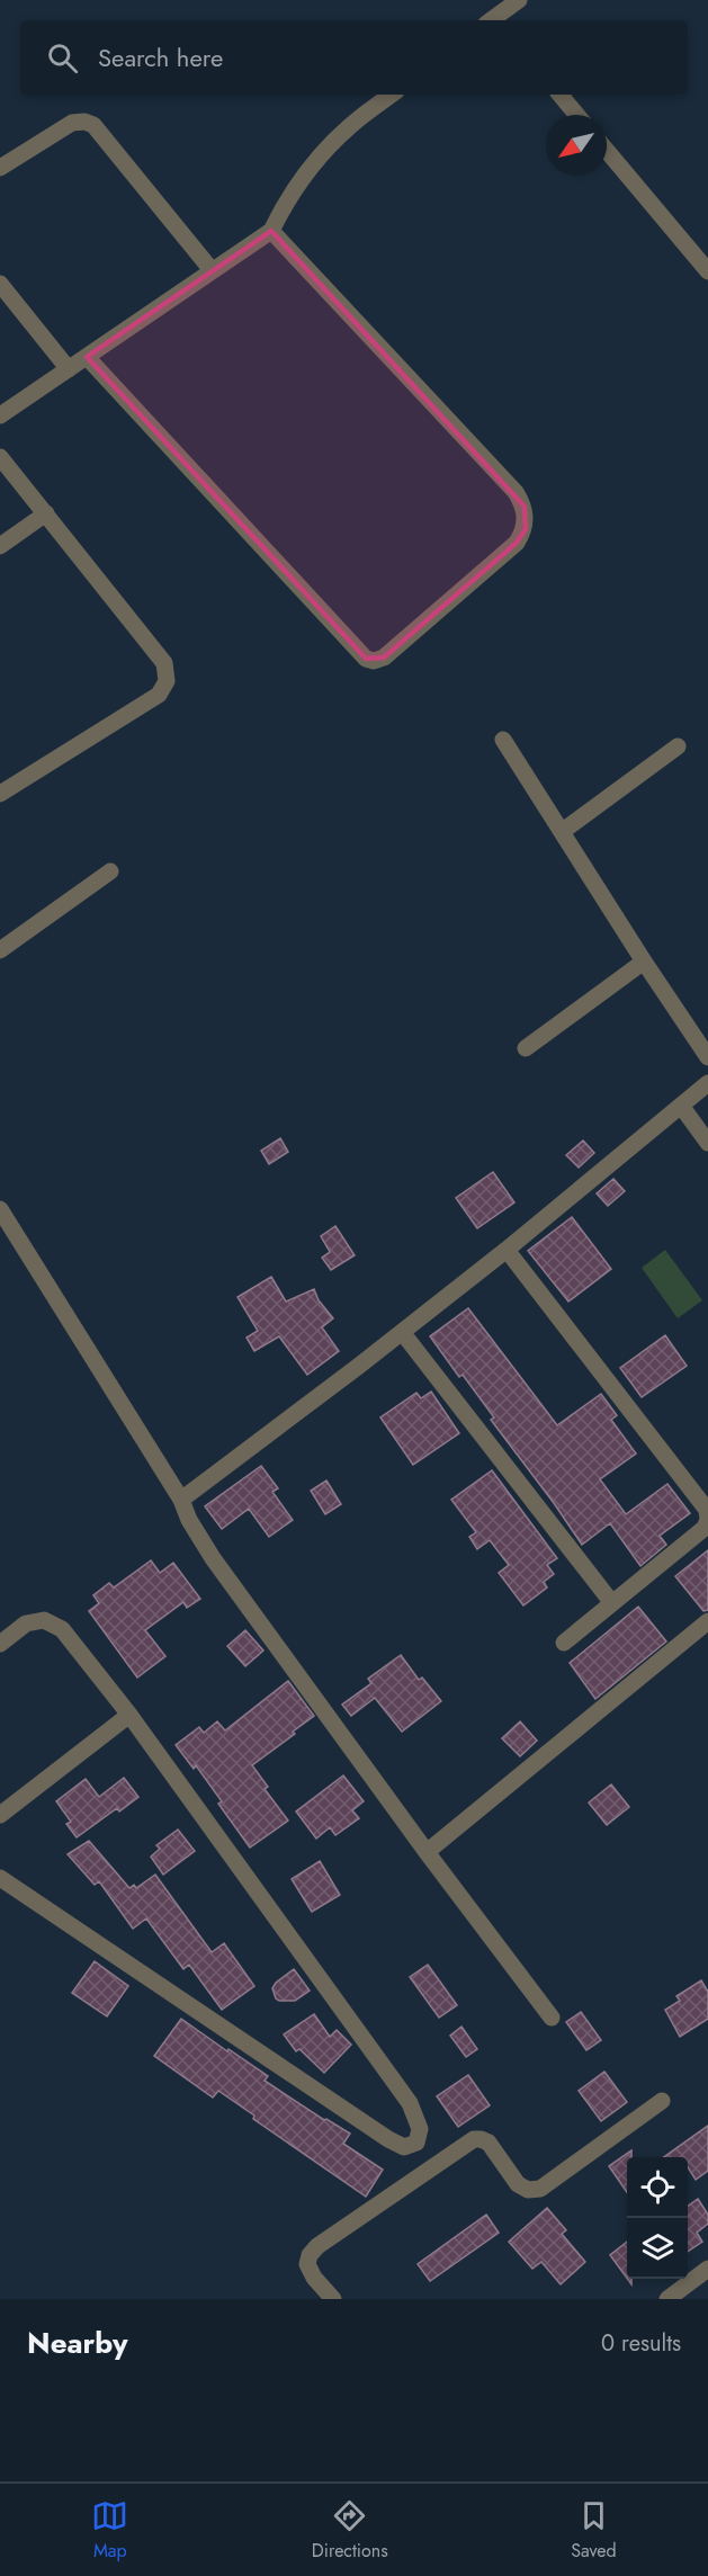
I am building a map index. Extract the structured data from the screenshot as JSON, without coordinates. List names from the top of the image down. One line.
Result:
{"north":"bottom left","page":{"search":"Search here","heading":["Nearby","0 results"],"nav":["Map","Directions","Saved"]}}
